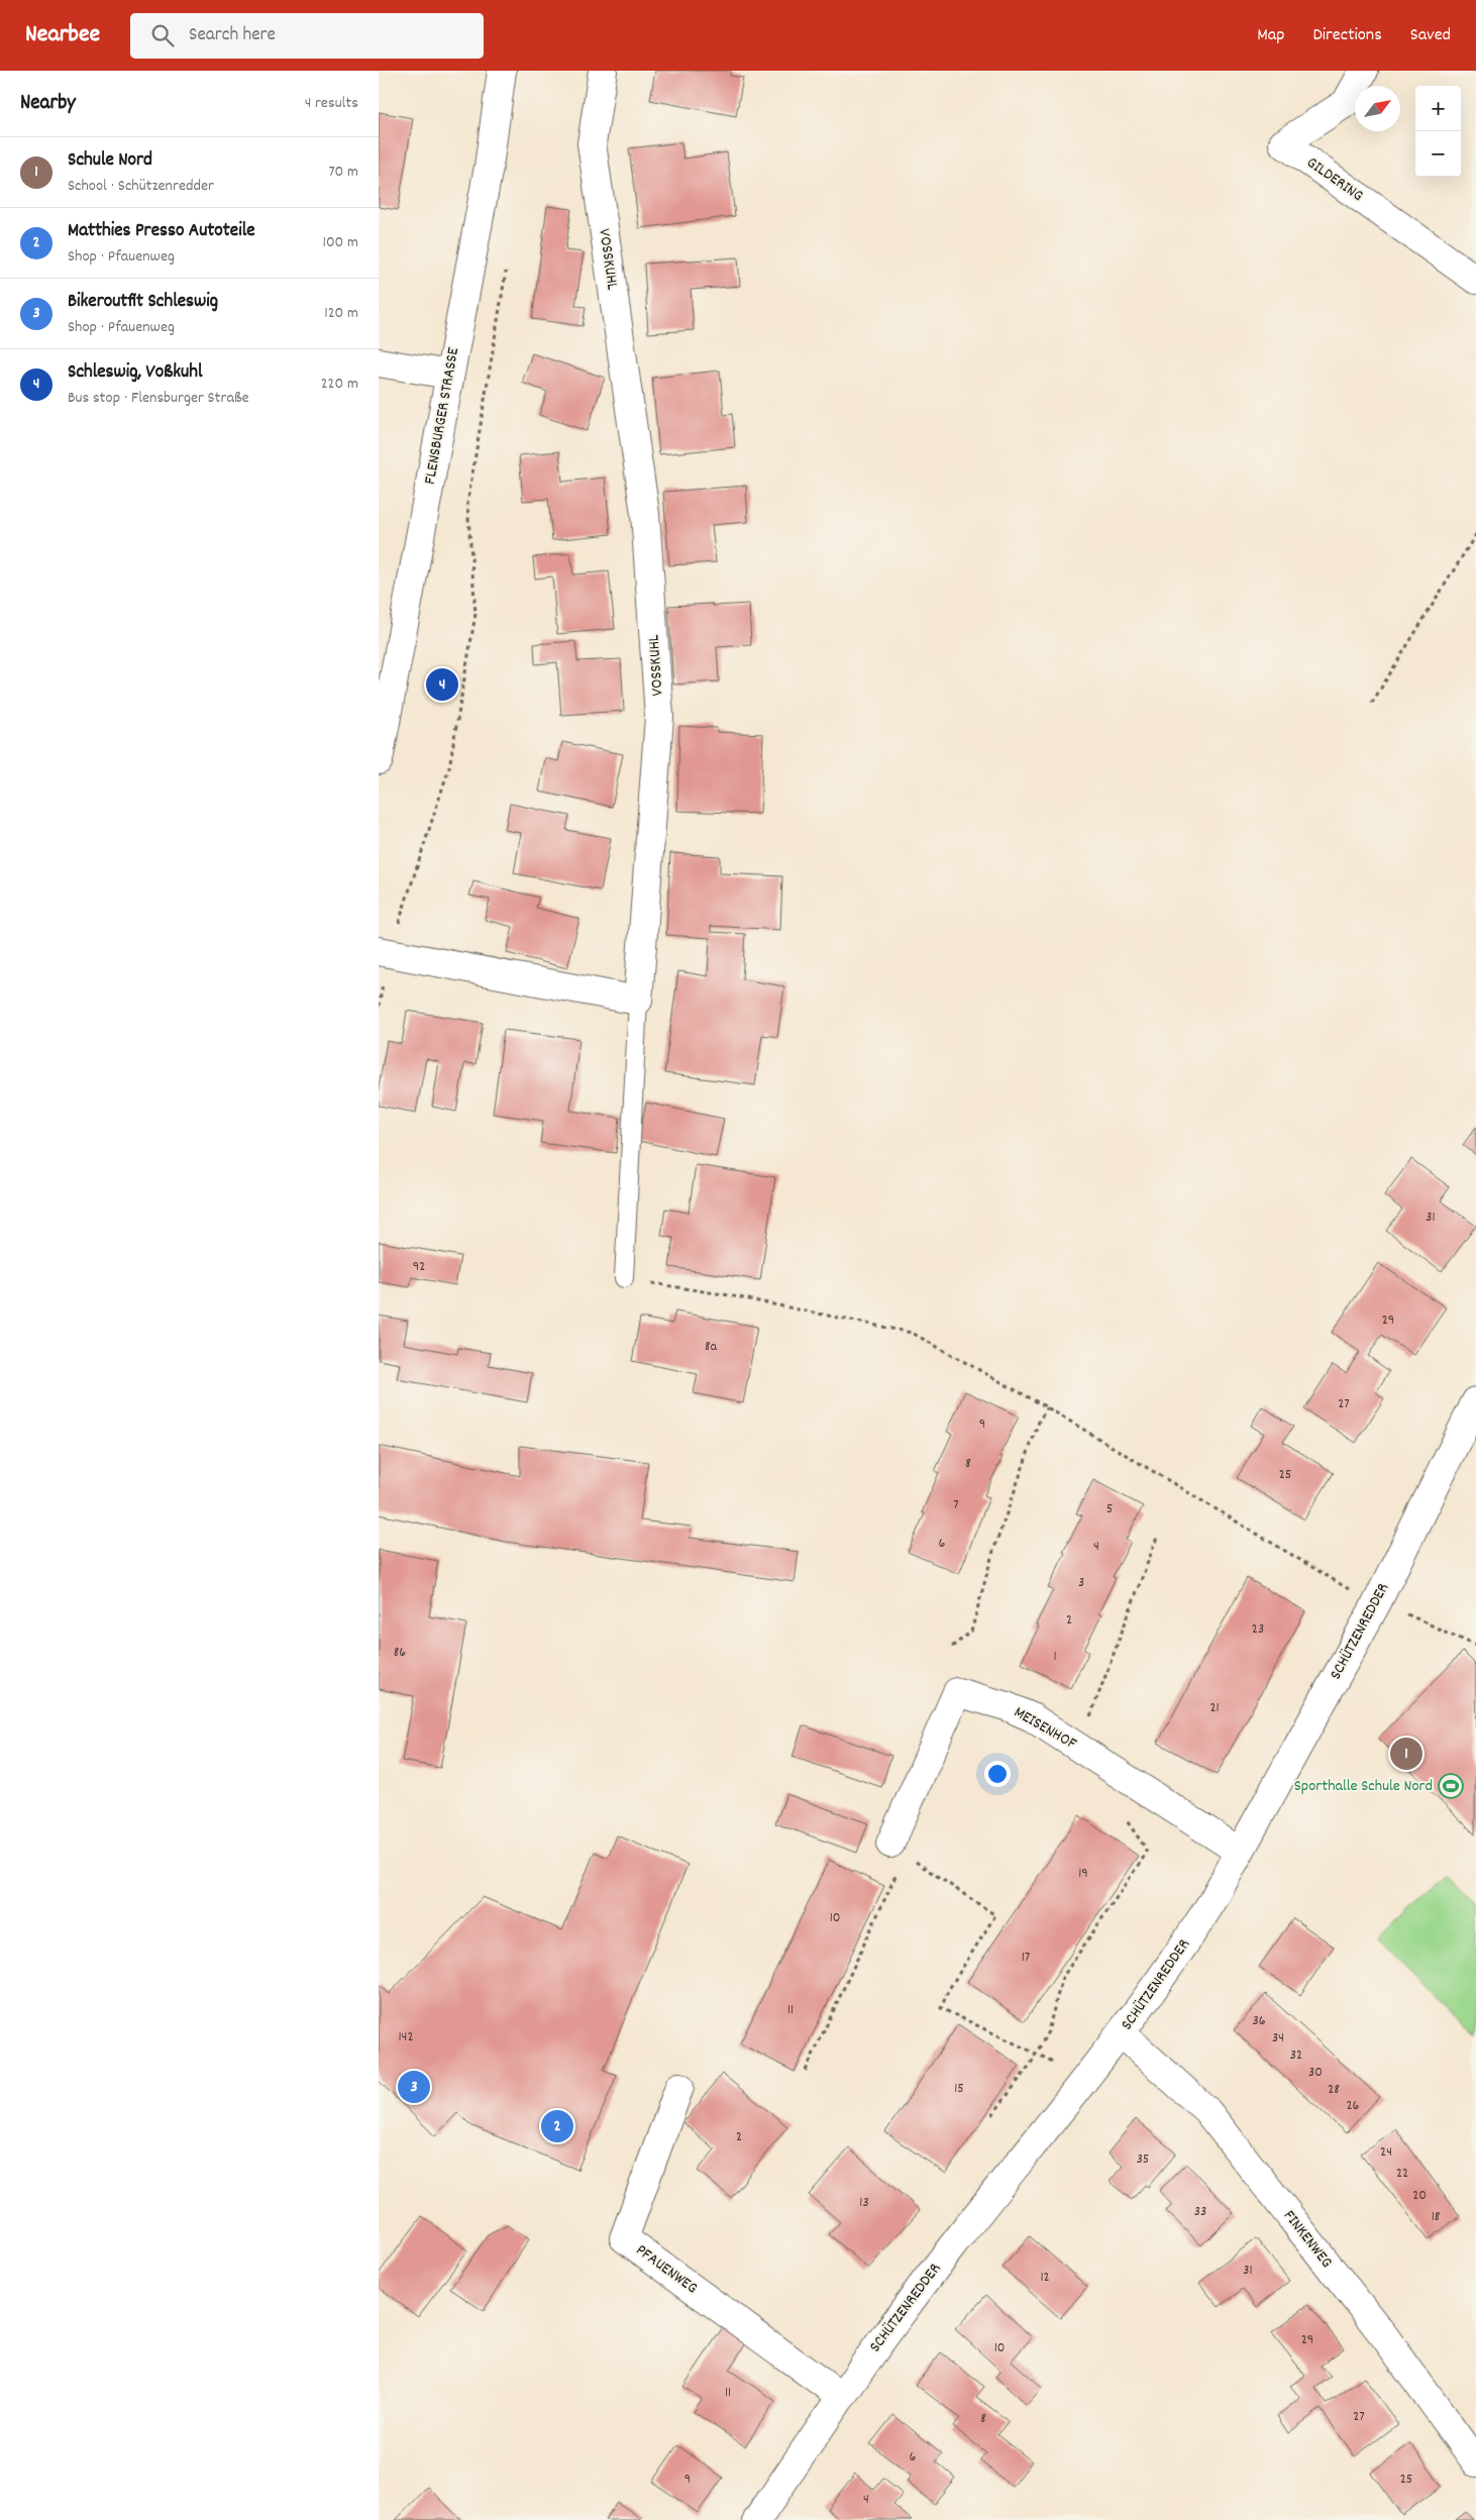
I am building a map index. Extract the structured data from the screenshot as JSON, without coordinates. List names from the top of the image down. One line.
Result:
{"streets":{"street":["GILDERING","VOSSKUHL","FLENSBURGER STRASSE","SCHÜTZENREDDER","MEISENHOF","FINKENWEG","PFAUENWEG"]},"crossings":[["SCHÜTZENREDDER","MEISENHOF"],["SCHÜTZENREDDER","FINKENWEG"],["SCHÜTZENREDDER","PFAUENWEG"]],"places":{"sports":["Sporthalle Schule Nord"]},"house_numbers":["31","92","29","8a","27","9","8","25","7","5","6","4","3","2","23","86","1","21","19","10","17","11","36","142","34","32","30","15","28","26","2","24","35","22","20","13","33","18","31","12","29","10","11","27","8","6","9","25","4"],"north":"top right","page":{"header":"Nearbee","search":"Search here","nav":["Map","Directions","Saved"],"heading":["Nearby","4 results"],"map_buttons":["+","−"],"list":[{"mark":"1","name":"Schule Nord","note":"School · Schützenredder","value":"70 m"},{"mark":"2","name":"Matthies Presso Autoteile","note":"Shop · Pfauenweg","value":"100 m"},{"mark":"3","name":"Bikeroutfit Schleswig","note":"Shop · Pfauenweg","value":"120 m"},{"mark":"4","name":"Schleswig, Voßkuhl","note":"Bus stop · Flensburger Straße","value":"220 m"}],"pins":["4","1","3","2"]}}
